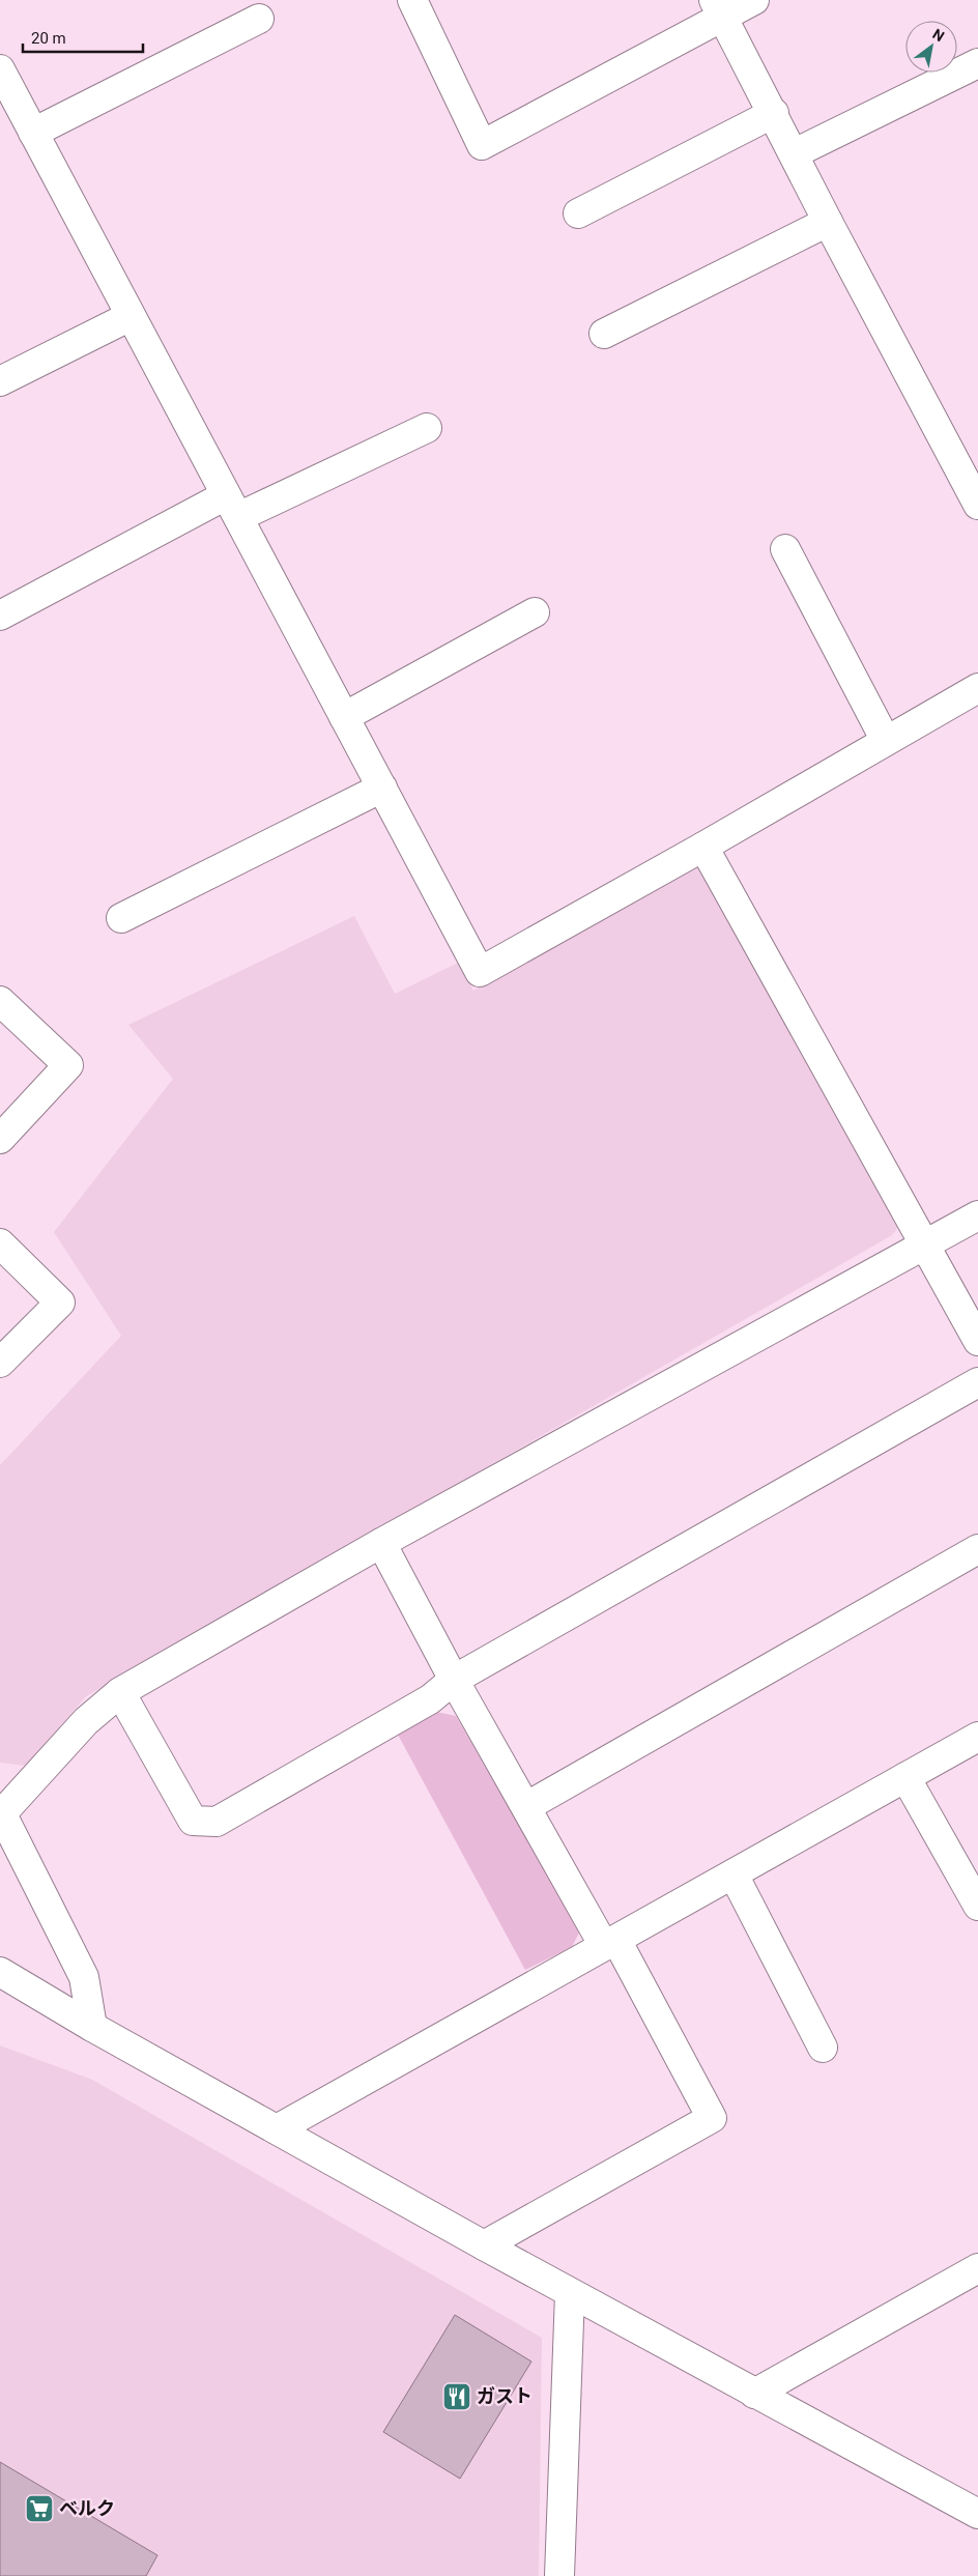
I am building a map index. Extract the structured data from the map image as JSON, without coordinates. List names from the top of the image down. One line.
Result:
{"places":{"restaurant":["ガスト"],"supermarket":["ベルク"]},"scale_bar":"20 m","north":"top right"}
